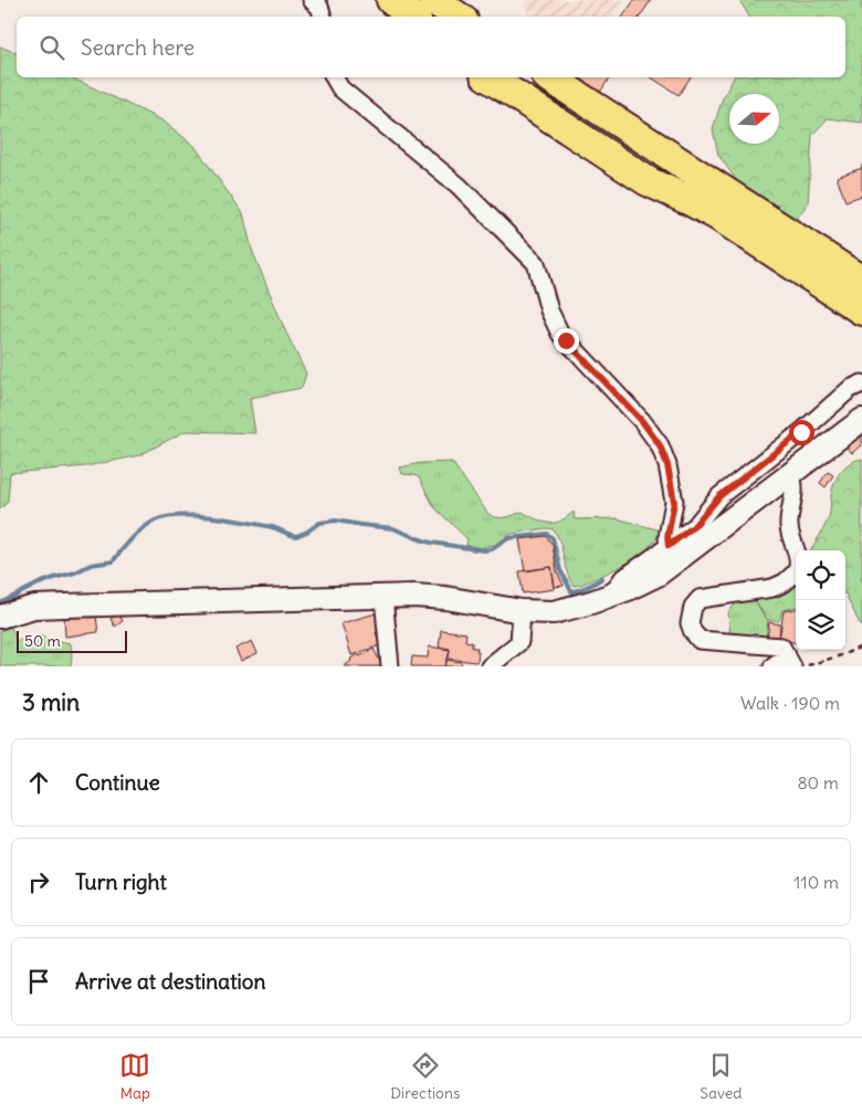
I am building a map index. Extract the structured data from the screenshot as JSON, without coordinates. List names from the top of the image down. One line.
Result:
{"scale_bar":"50 m","north":"right","page":{"search":"Search here","scale":"50 m","heading":["3 min","Walk · 190 m"],"list":[["Continue","80 m"],["Turn right","110 m"],"Arrive at destination"],"nav":["Map","Directions","Saved"]}}
